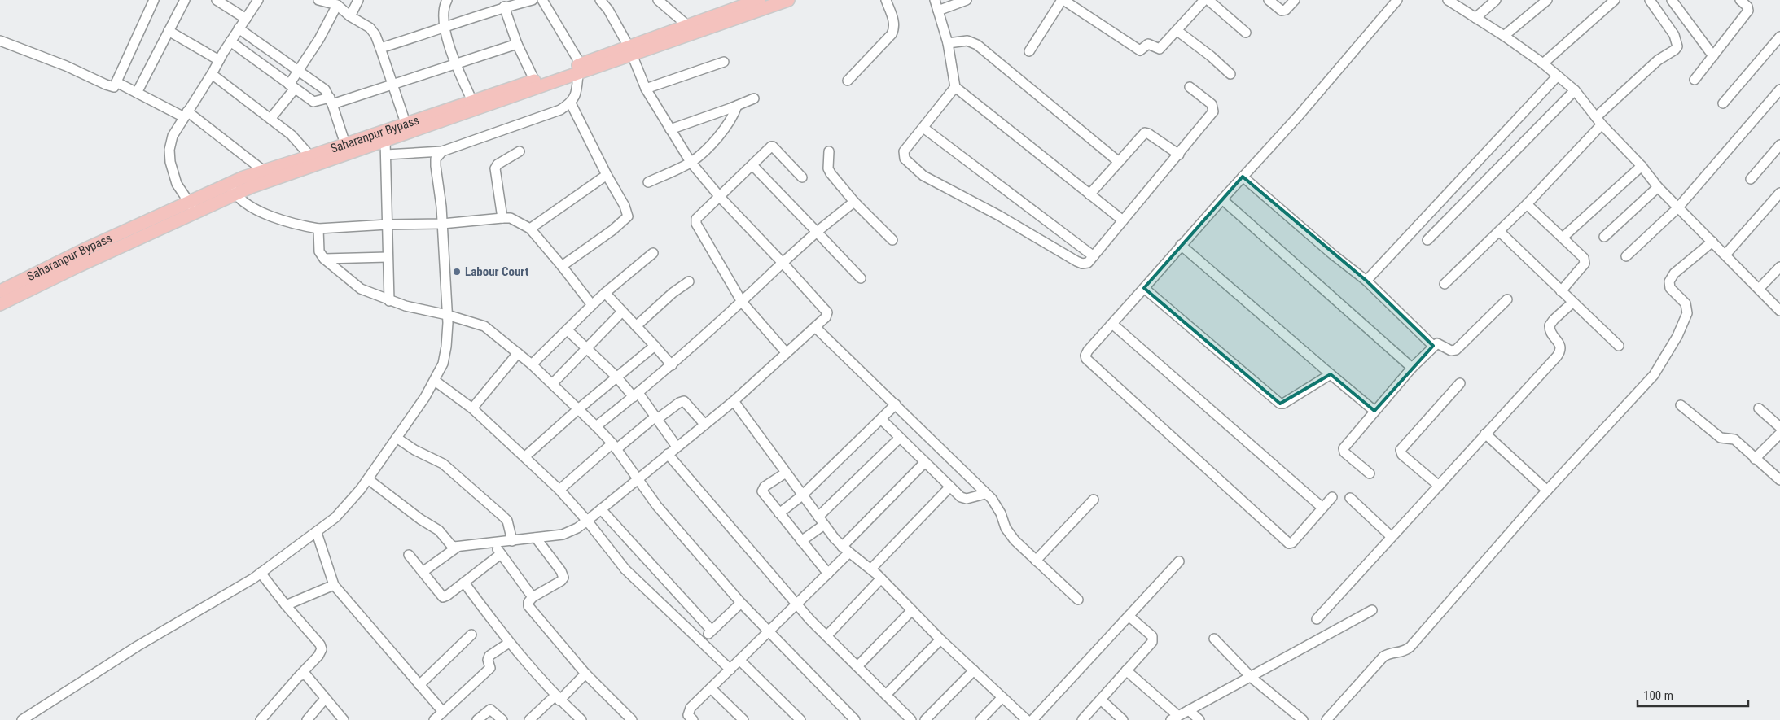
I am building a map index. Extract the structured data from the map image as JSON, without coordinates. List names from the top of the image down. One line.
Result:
{"streets":{"main road":["Saharanpur Bypass"]},"places":["Labour Court"],"scale_bar":"100 m"}
